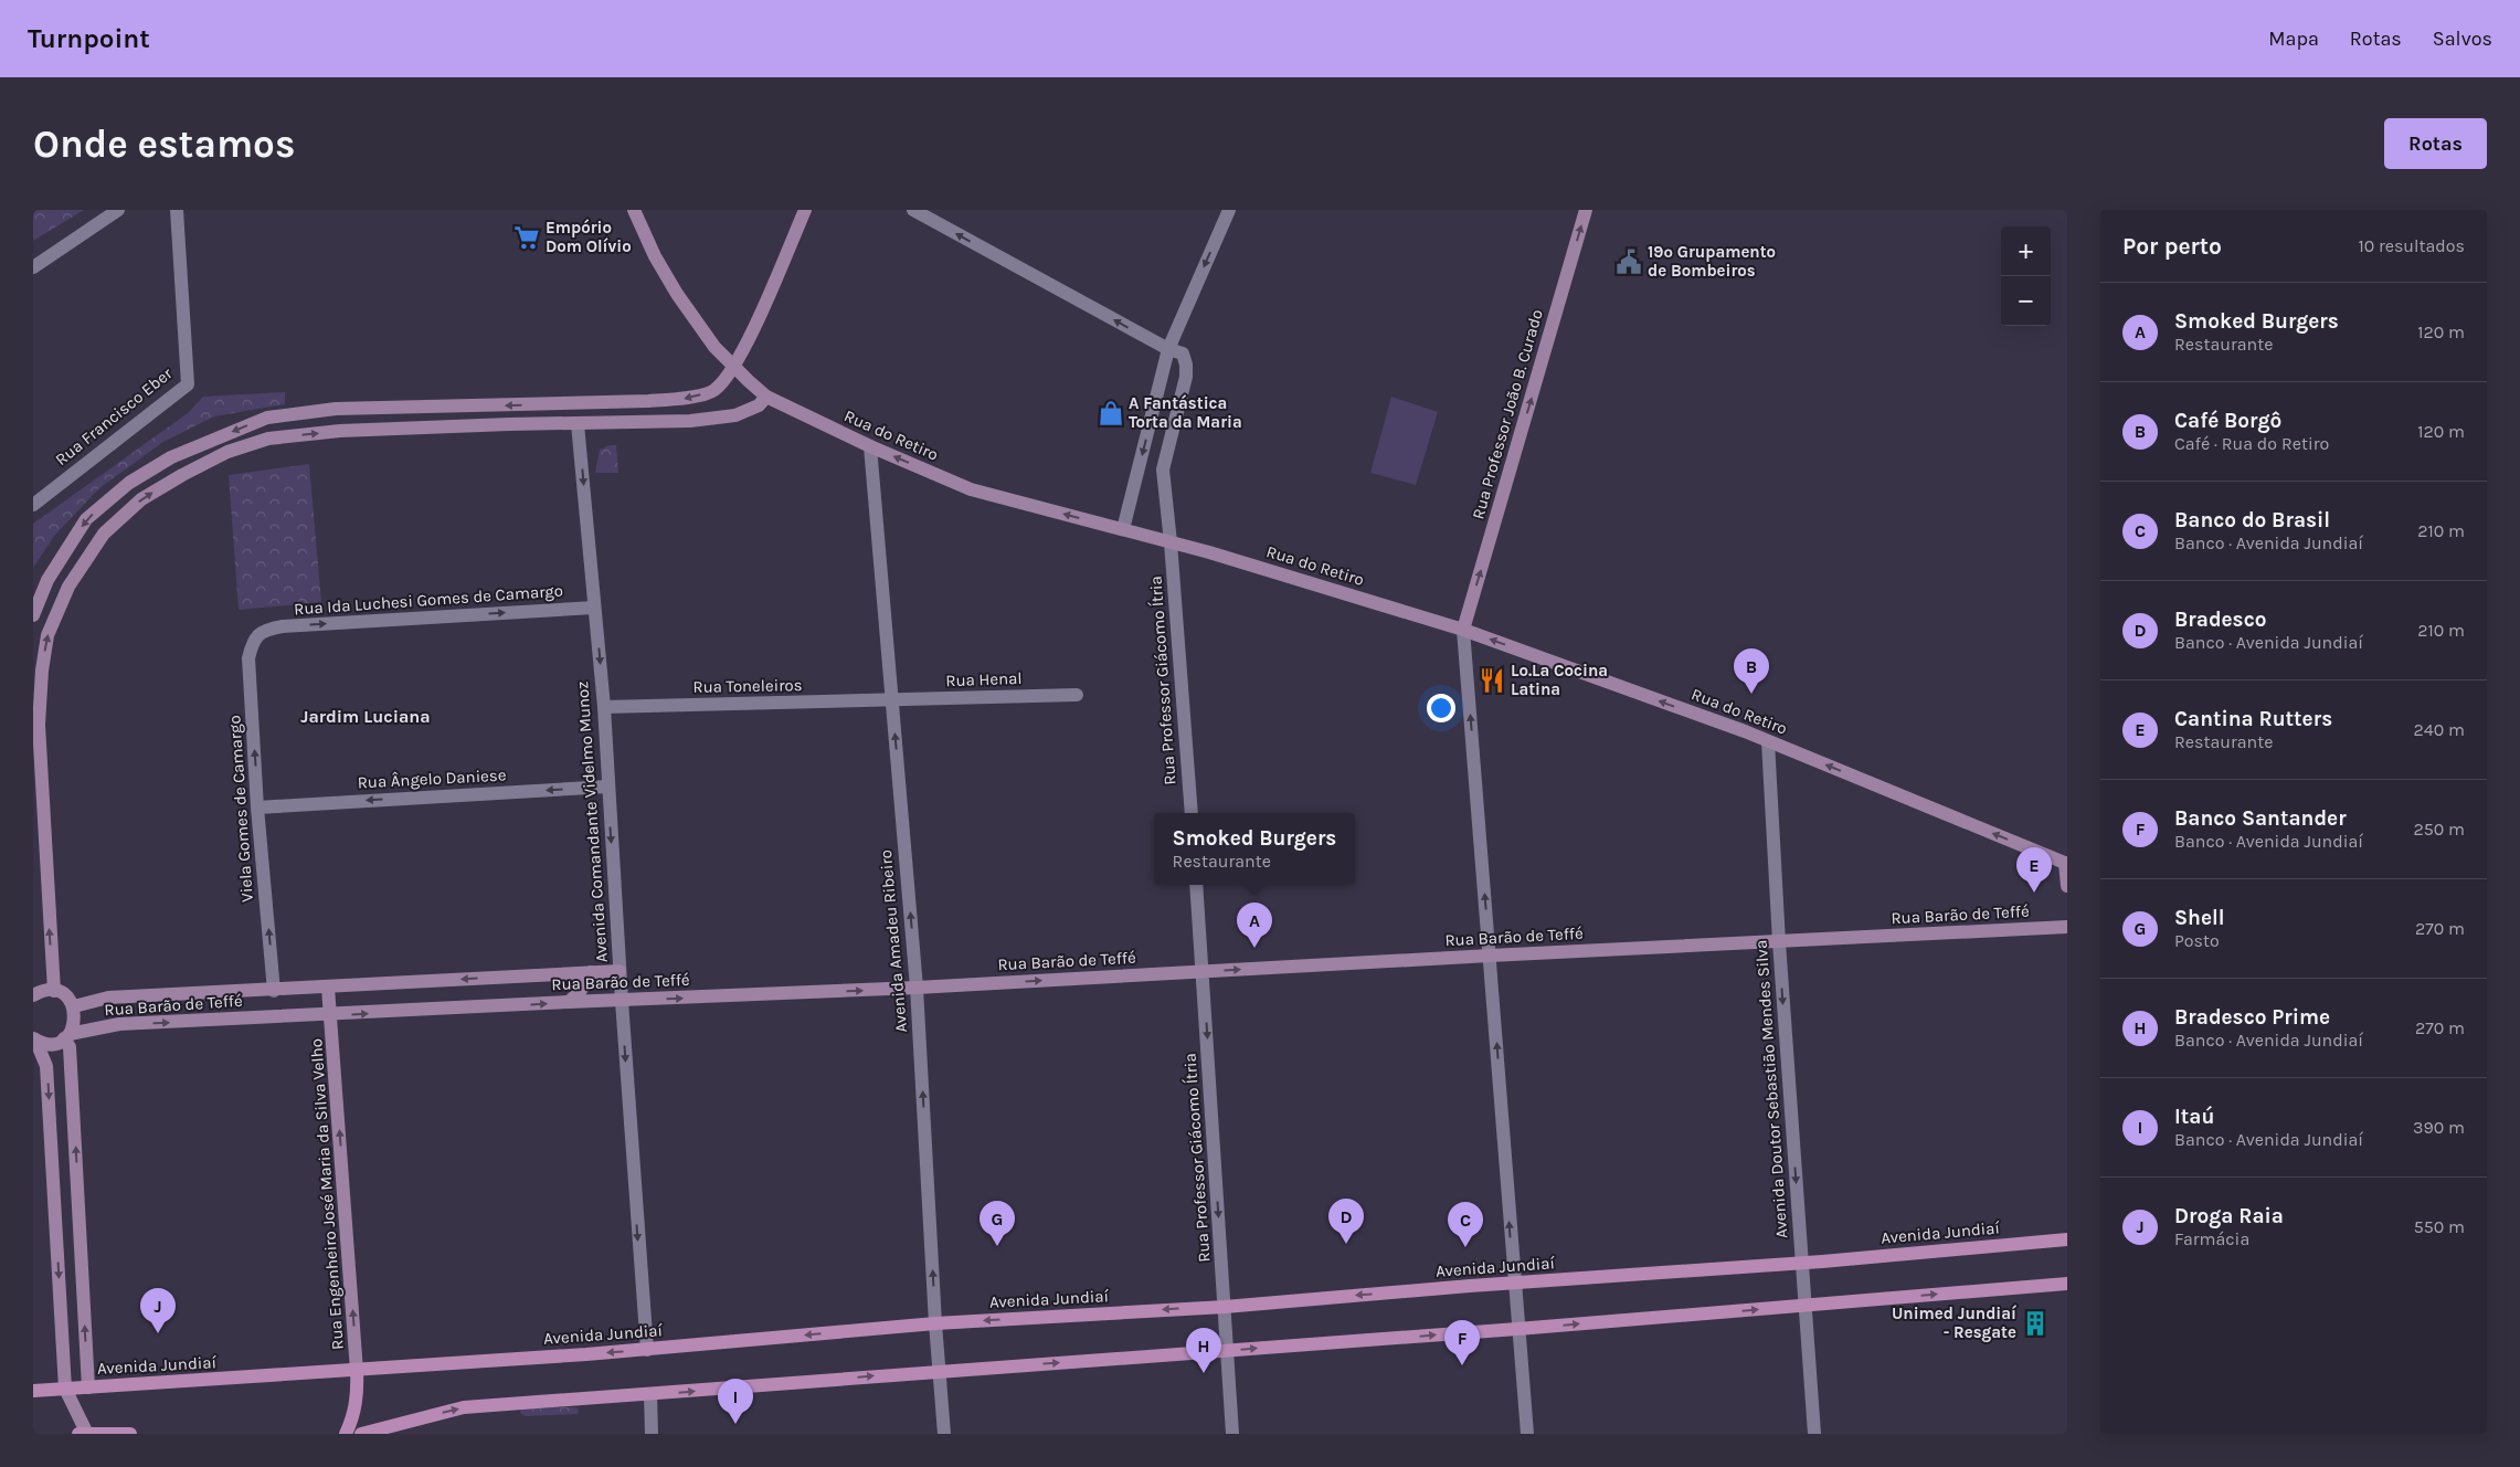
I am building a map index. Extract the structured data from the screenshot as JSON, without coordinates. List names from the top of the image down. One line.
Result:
{"streets":{"main road":["Rua Professor João B. Curado","Rua do Retiro","Rua Barão de Teffé","Rua Engenheiro José Maria da Silva Velho","Avenida Jundiaí"],"street":["Rua Francisco Eber","Rua Ida Luchesi Gomes de Camargo","Rua Henal","Rua Professor Giácomo Ítria","Rua Toneleiros","Rua Ângelo Daniese","Viela Gomes de Camargo","Avenida Comandante Videlmo Munoz","Avenida Amadeu Ribeiro","Avenida Doutor Sebastião Mendes Silva"]},"crossings":[["Rua Professor João B. Curado","Rua do Retiro"],["Rua do Retiro","Rua Professor Giácomo Ítria"],["Rua do Retiro","Avenida Amadeu Ribeiro"],["Rua do Retiro","Avenida Doutor Sebastião Mendes Silva"],["Rua Ida Luchesi Gomes de Camargo","Viela Gomes de Camargo"],["Rua Ida Luchesi Gomes de Camargo","Avenida Comandante Videlmo Munoz"],["Rua Henal","Rua Toneleiros"],["Rua Henal","Avenida Amadeu Ribeiro"],["Rua Professor Giácomo Ítria","Rua Barão de Teffé"],["Rua Professor Giácomo Ítria","Avenida Jundiaí"],["Rua Toneleiros","Avenida Comandante Videlmo Munoz"],["Rua Toneleiros","Avenida Amadeu Ribeiro"],["Rua Ângelo Daniese","Viela Gomes de Camargo"],["Rua Ângelo Daniese","Avenida Comandante Videlmo Munoz"],["Viela Gomes de Camargo","Rua Barão de Teffé"],["Avenida Comandante Videlmo Munoz","Rua Barão de Teffé"],["Avenida Comandante Videlmo Munoz","Avenida Jundiaí"],["Rua Barão de Teffé","Avenida Amadeu Ribeiro"],["Rua Barão de Teffé","Avenida Doutor Sebastião Mendes Silva"],["Rua Barão de Teffé","Rua Engenheiro José Maria da Silva Velho"],["Avenida Amadeu Ribeiro","Avenida Jundiaí"],["Avenida Doutor Sebastião Mendes Silva","Avenida Jundiaí"],["Rua Engenheiro José Maria da Silva Velho","Avenida Jundiaí"]],"one_way":["Rua Professor João B. Curado","Rua do Retiro","Rua Ida Luchesi Gomes de Camargo","Rua Ângelo Daniese","Viela Gomes de Camargo","Avenida Comandante Videlmo Munoz","Avenida Amadeu Ribeiro","Avenida Doutor Sebastião Mendes Silva","Rua Engenheiro José Maria da Silva Velho"],"districts":["Jardim Luciana"],"places":{"supermarket":["Empório Dom Olívio"],"public building":["19º Grupamento de Bombeiros"],"shop":["A Fantástica Torta da Maria"],"restaurant":["Lo.La Cocina Latina"],"building":["Unimed Jundiaí - Resgate"]},"page":{"header":"Turnpoint","nav":["Mapa","Rotas","Salvos"],"buttons":"Rotas","title":"Onde estamos","heading":["Por perto","10 resultados"],"map_buttons":["+","−"],"list":[{"mark":"A","name":"Smoked Burgers","note":"Restaurante","value":"120 m"},{"mark":"B","name":"Café Borgô","note":"Café · Rua do Retiro","value":"120 m"},{"mark":"C","name":"Banco do Brasil","note":"Banco · Avenida Jundiaí","value":"210 m"},{"mark":"D","name":"Bradesco","note":"Banco · Avenida Jundiaí","value":"210 m"},{"mark":"E","name":"Cantina Rutters","note":"Restaurante","value":"240 m"},{"mark":"F","name":"Banco Santander","note":"Banco · Avenida Jundiaí","value":"250 m"},{"mark":"G","name":"Shell","note":"Posto","value":"270 m"},{"mark":"H","name":"Bradesco Prime","note":"Banco · Avenida Jundiaí","value":"270 m"},{"mark":"I","name":"Itaú","note":"Banco · Avenida Jundiaí","value":"390 m"},{"mark":"J","name":"Droga Raia","note":"Farmácia","value":"550 m"}],"pins":["B","E","A","D","G","C","J","F","H","I"],"popup":["Smoked Burgers","Restaurante"]}}
